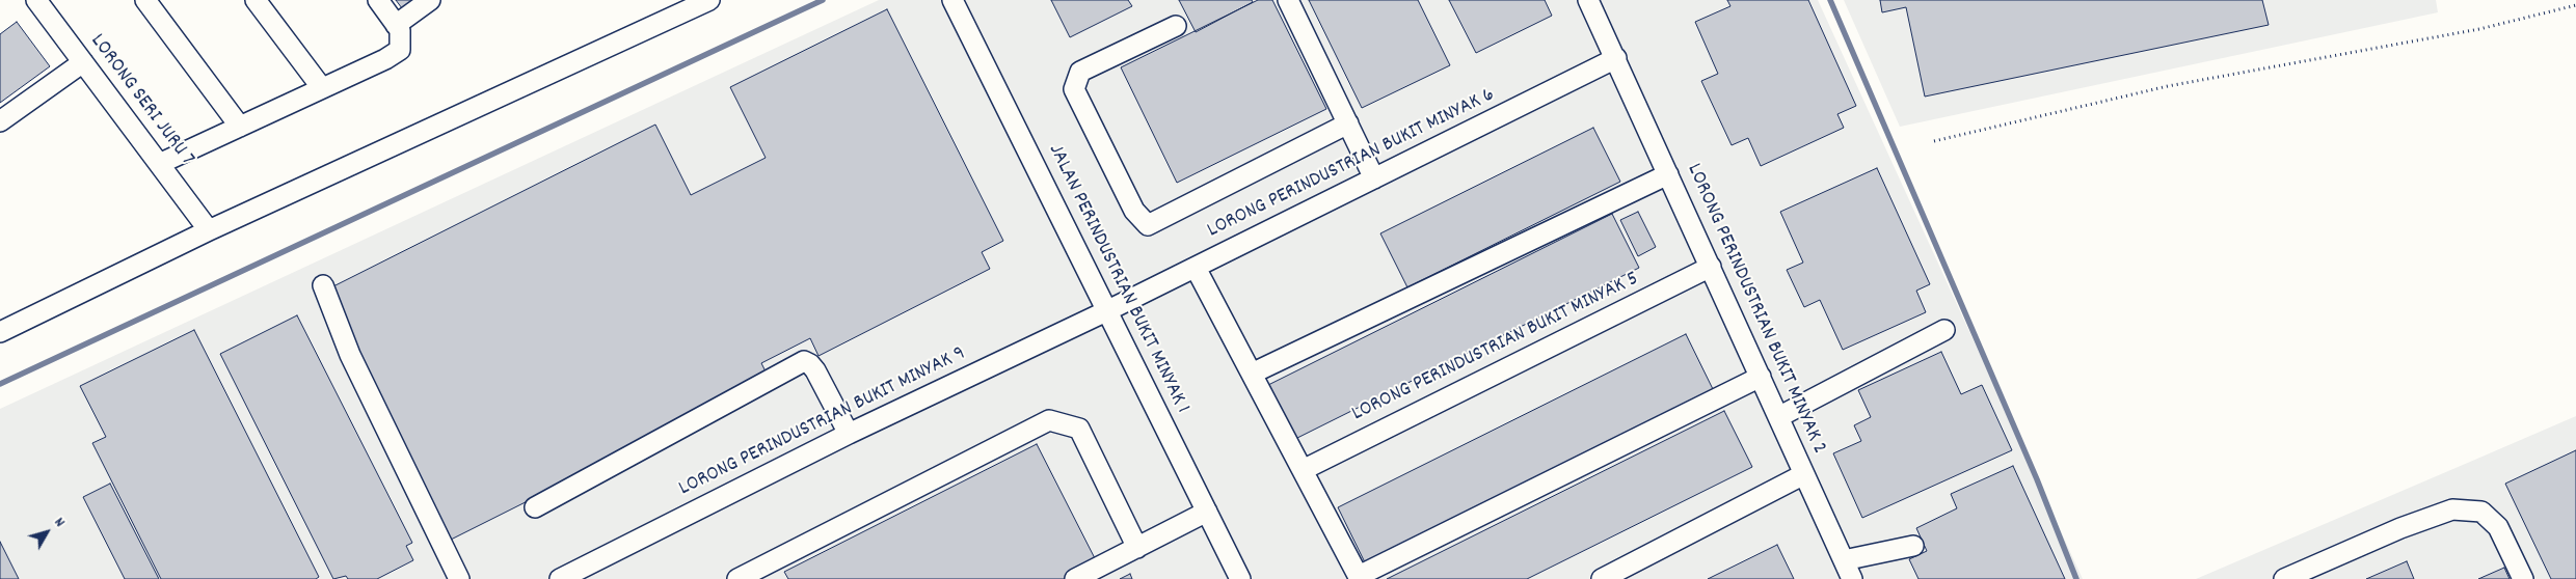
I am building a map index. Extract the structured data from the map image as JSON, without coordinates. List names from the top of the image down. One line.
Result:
{"streets":{"street":["LORONG SERI JURU 7","LORONG PERINDUSTRIAN BUKIT MINYAK 6","JALAN PERINDUSTRIAN BUKIT MINYAK 1","LORONG PERINDUSTRIAN BUKIT MINYAK 2","LORONG PERINDUSTRIAN BUKIT MINYAK 5","LORONG PERINDUSTRIAN BUKIT MINYAK 9"]},"crossings":[["LORONG PERINDUSTRIAN BUKIT MINYAK 6","JALAN PERINDUSTRIAN BUKIT MINYAK 1"],["LORONG PERINDUSTRIAN BUKIT MINYAK 6","LORONG PERINDUSTRIAN BUKIT MINYAK 2"],["LORONG PERINDUSTRIAN BUKIT MINYAK 6","LORONG PERINDUSTRIAN BUKIT MINYAK 9"],["JALAN PERINDUSTRIAN BUKIT MINYAK 1","LORONG PERINDUSTRIAN BUKIT MINYAK 9"],["LORONG PERINDUSTRIAN BUKIT MINYAK 2","LORONG PERINDUSTRIAN BUKIT MINYAK 5"]],"north":"top right"}
